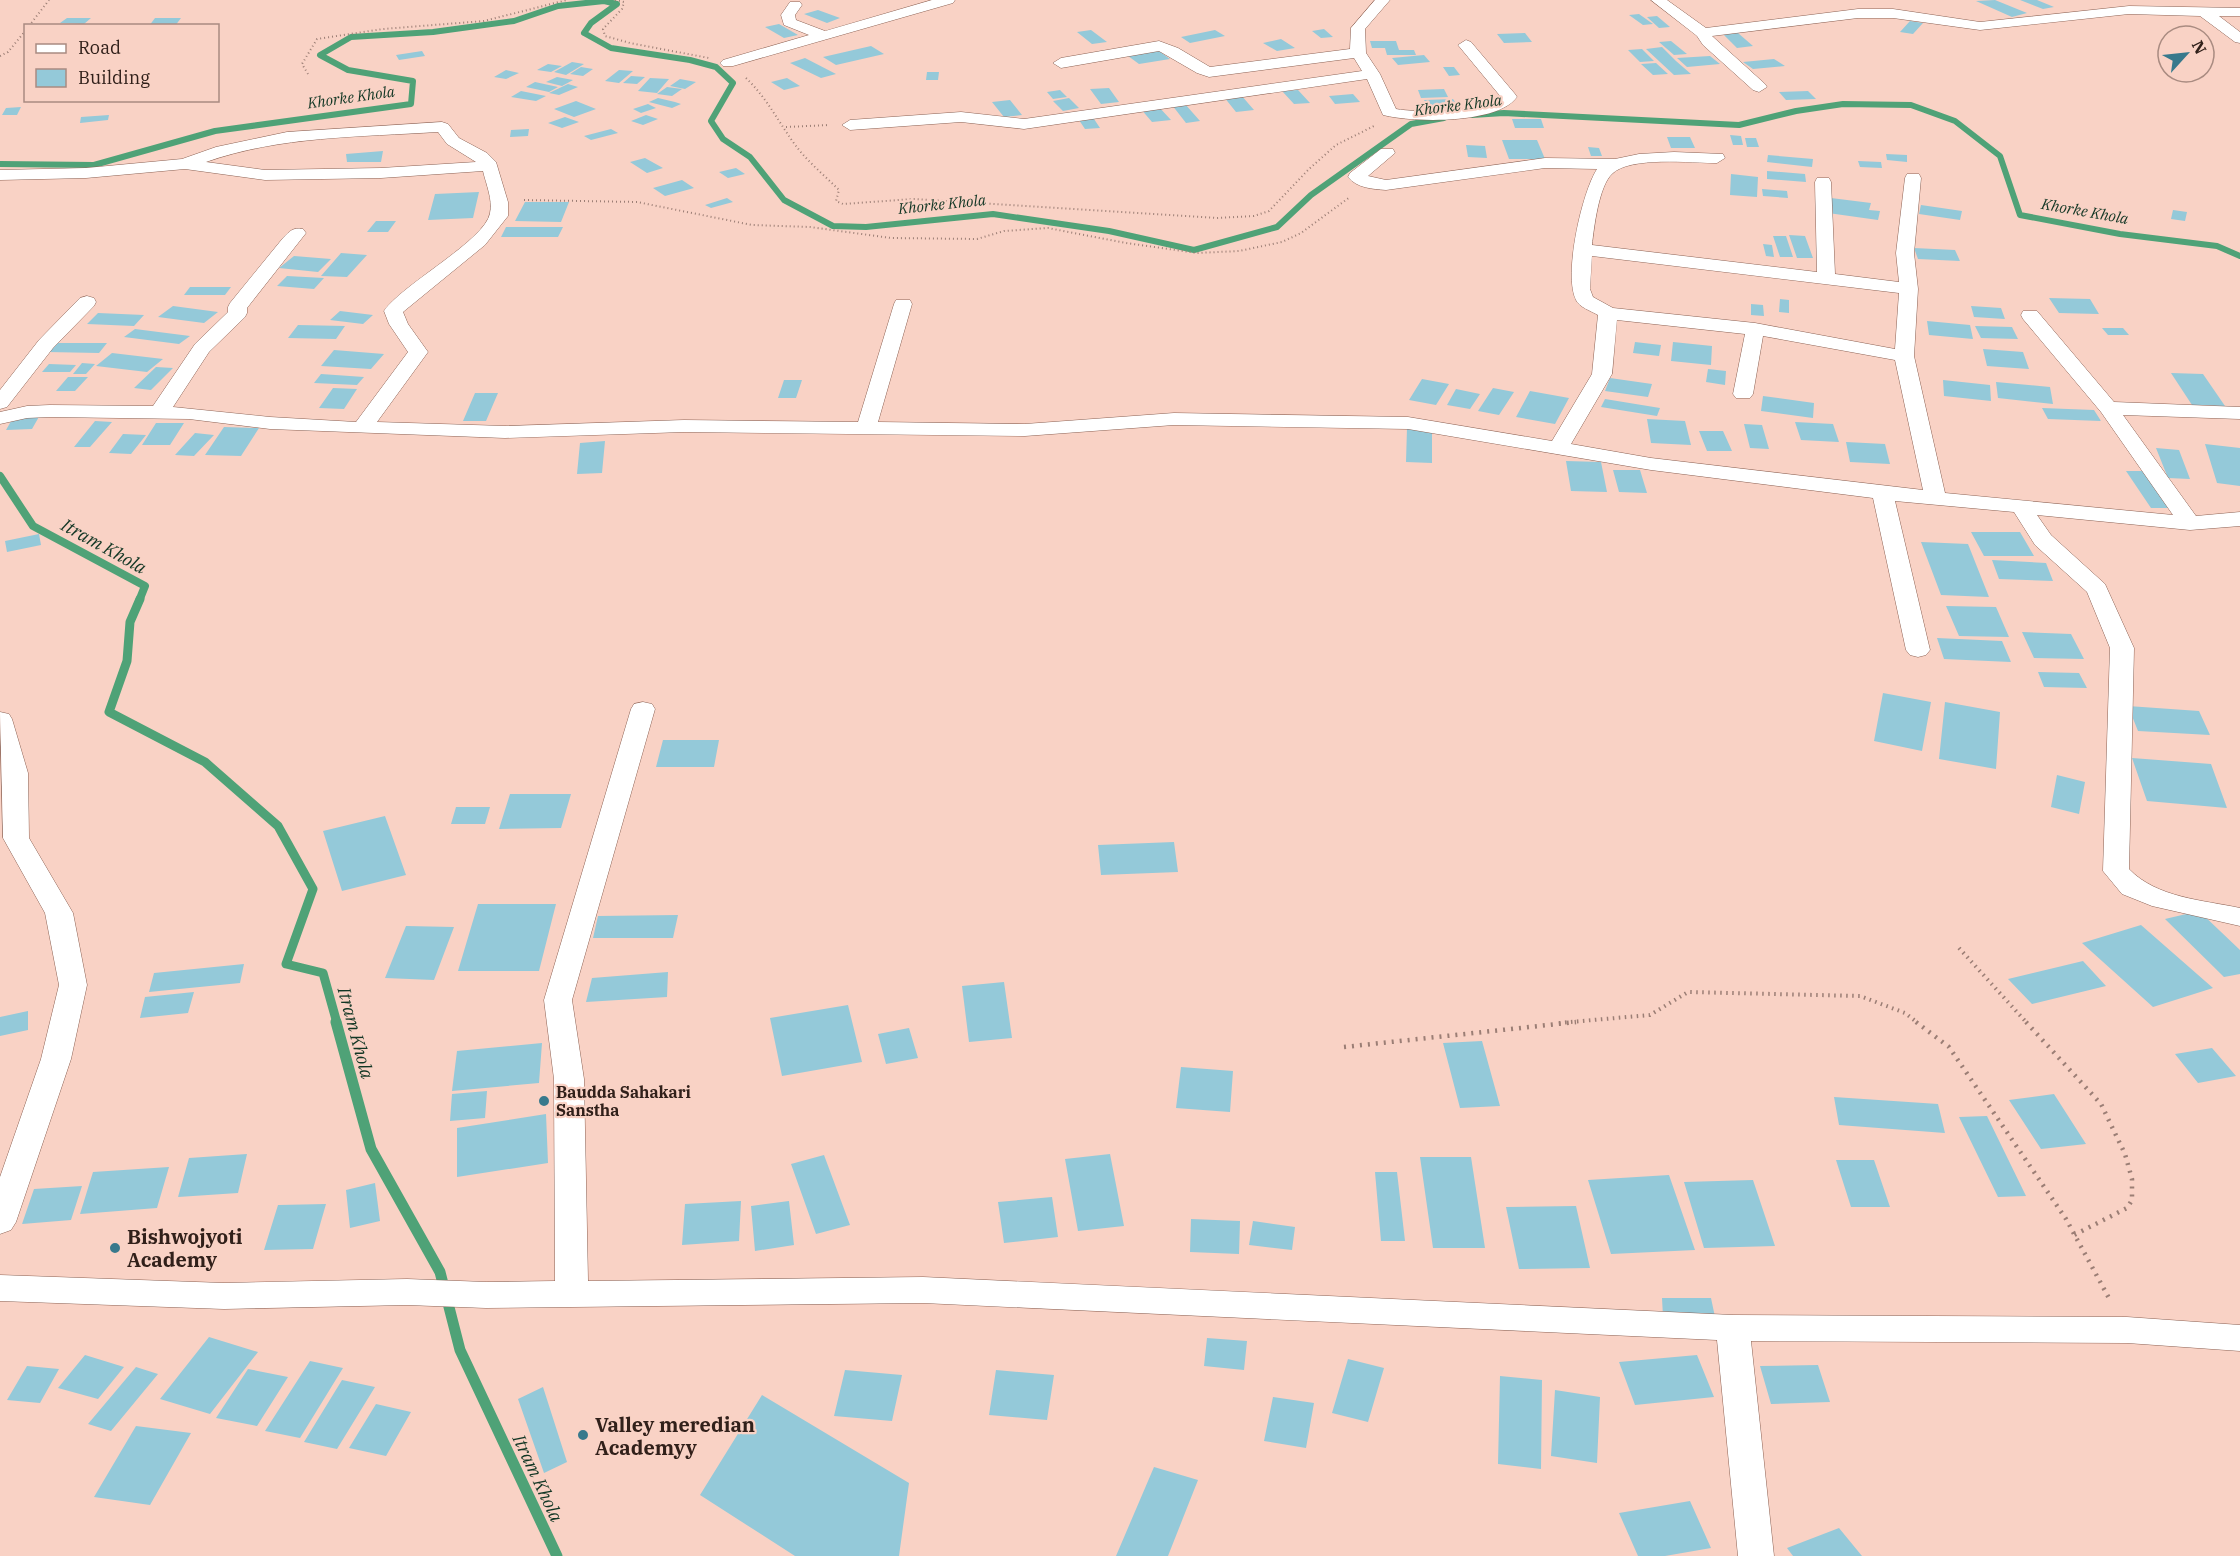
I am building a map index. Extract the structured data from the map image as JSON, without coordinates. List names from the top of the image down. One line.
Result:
{"water":["Khorke Khola","Itram Khola"],"places":["Baudda Sahakari Sanstha","Bishwojyoti Academy","Valley meredian Academyy"],"legend":["Road","Building"],"north":"top right"}
